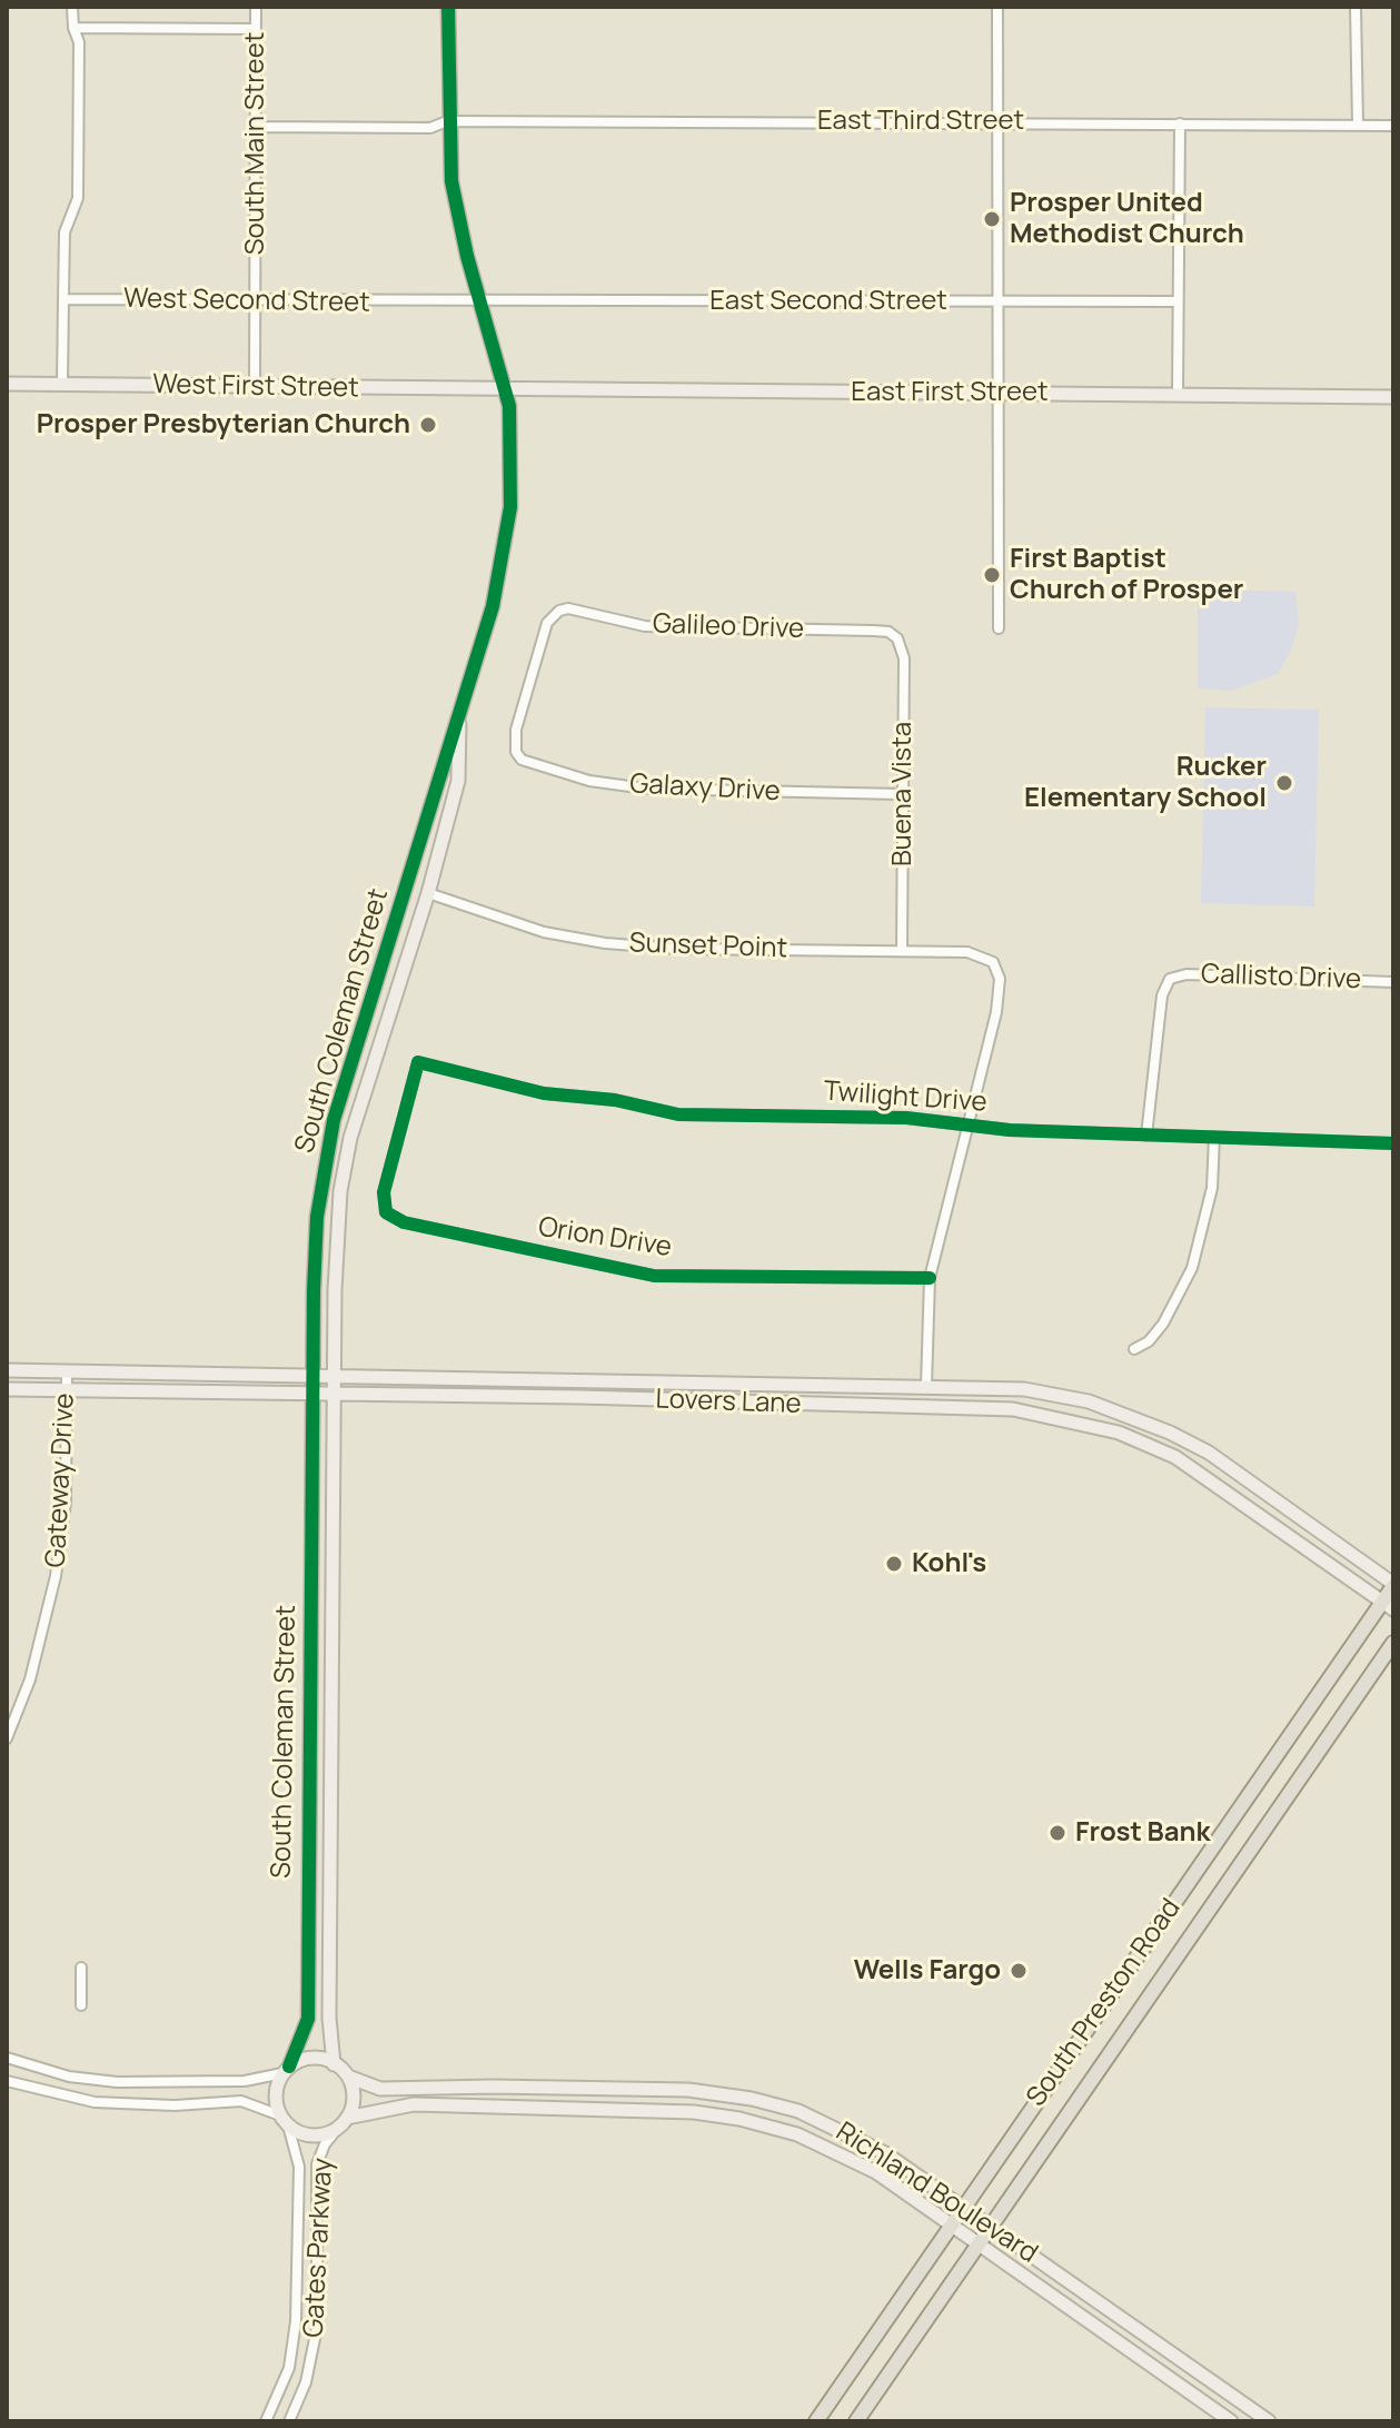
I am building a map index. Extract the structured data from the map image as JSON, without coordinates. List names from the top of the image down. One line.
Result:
{"streets":{"main road":["South Preston Road"],"street":["East Third Street","South Main Street","West Second Street","East Second Street","West First Street","East First Street","Galileo Drive","Galaxy Drive","Buena Vista","Sunset Point","Callisto Drive","South Coleman Street","Twilight Drive","Orion Drive","Lovers Lane","Gateway Drive","Richland Boulevard","Gates Parkway"]},"crossings":[["East Third Street","South Main Street"],["East Third Street","South Coleman Street"],["South Main Street","West Second Street"],["South Main Street","West First Street"],["West Second Street","East Second Street"],["West Second Street","South Coleman Street"],["East Second Street","South Coleman Street"],["West First Street","East First Street"],["West First Street","South Coleman Street"],["East First Street","South Coleman Street"],["Galileo Drive","Galaxy Drive"],["Galileo Drive","Buena Vista"],["Galaxy Drive","Buena Vista"],["Buena Vista","Sunset Point"],["Sunset Point","South Coleman Street"],["Sunset Point","Twilight Drive"],["Callisto Drive","Twilight Drive"],["South Coleman Street","Lovers Lane"],["South Coleman Street","Richland Boulevard"],["South Coleman Street","Gates Parkway"],["Twilight Drive","Orion Drive"],["Lovers Lane","Gateway Drive"],["Lovers Lane","South Preston Road"],["South Preston Road","Richland Boulevard"],["Richland Boulevard","Gates Parkway"]],"places":["Prosper United Methodist Church","Prosper Presbyterian Church","First Baptist Church of Prosper","Rucker Elementary School","Kohl's","Frost Bank","Wells Fargo"]}
